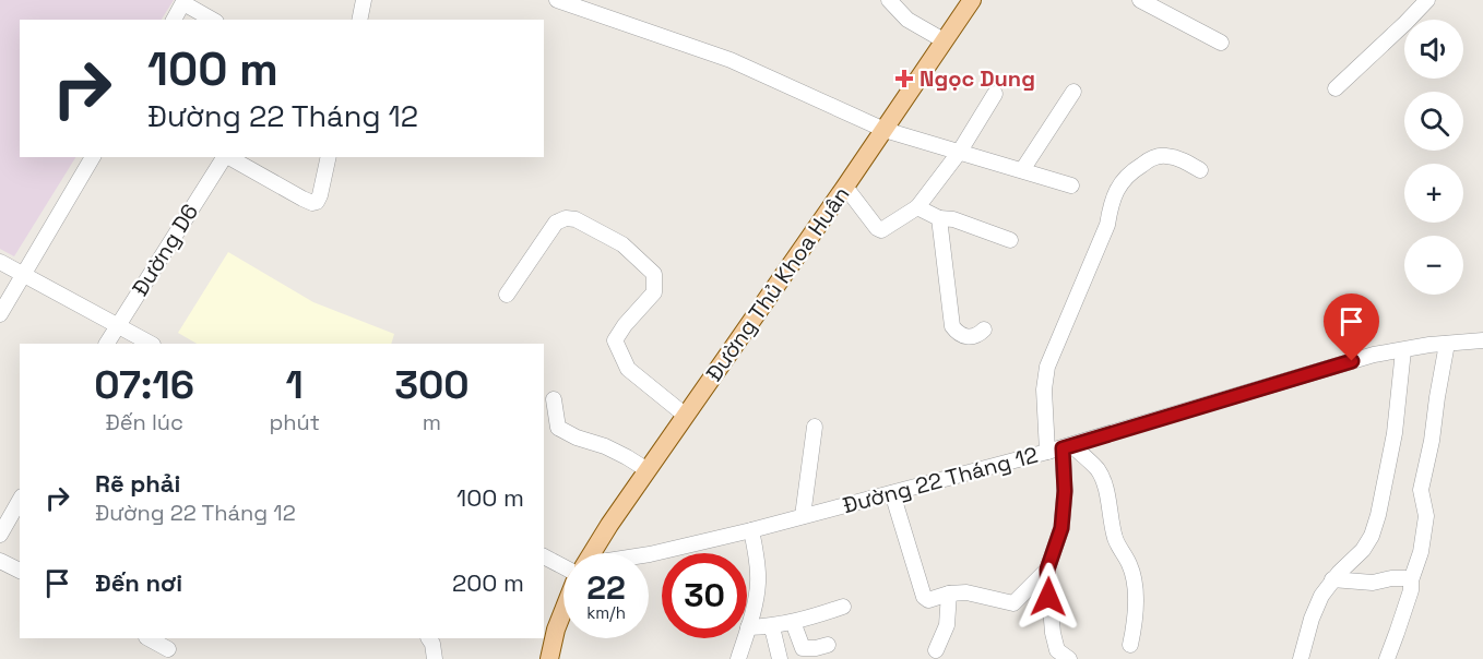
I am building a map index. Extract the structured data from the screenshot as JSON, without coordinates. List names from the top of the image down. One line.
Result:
{"streets":{"main road":["Đường Thủ Khoa Huân"],"street":["Đường D6","Đường 22 Tháng 12"]},"places":{"health":["Ngọc Dung"]},"page":{"map_buttons":["+","−"],"turn":["100 m","Đường 22 Tháng 12"],"eta":["07:16","Đến lúc","1","phút","300","m"],"list":[{"name":"Rẽ phải","note":"Đường 22 Tháng 12","value":"100 m"},{"name":"Đến nơi","value":"200 m"}],"speed":"22 km/h","limit":"30"}}
